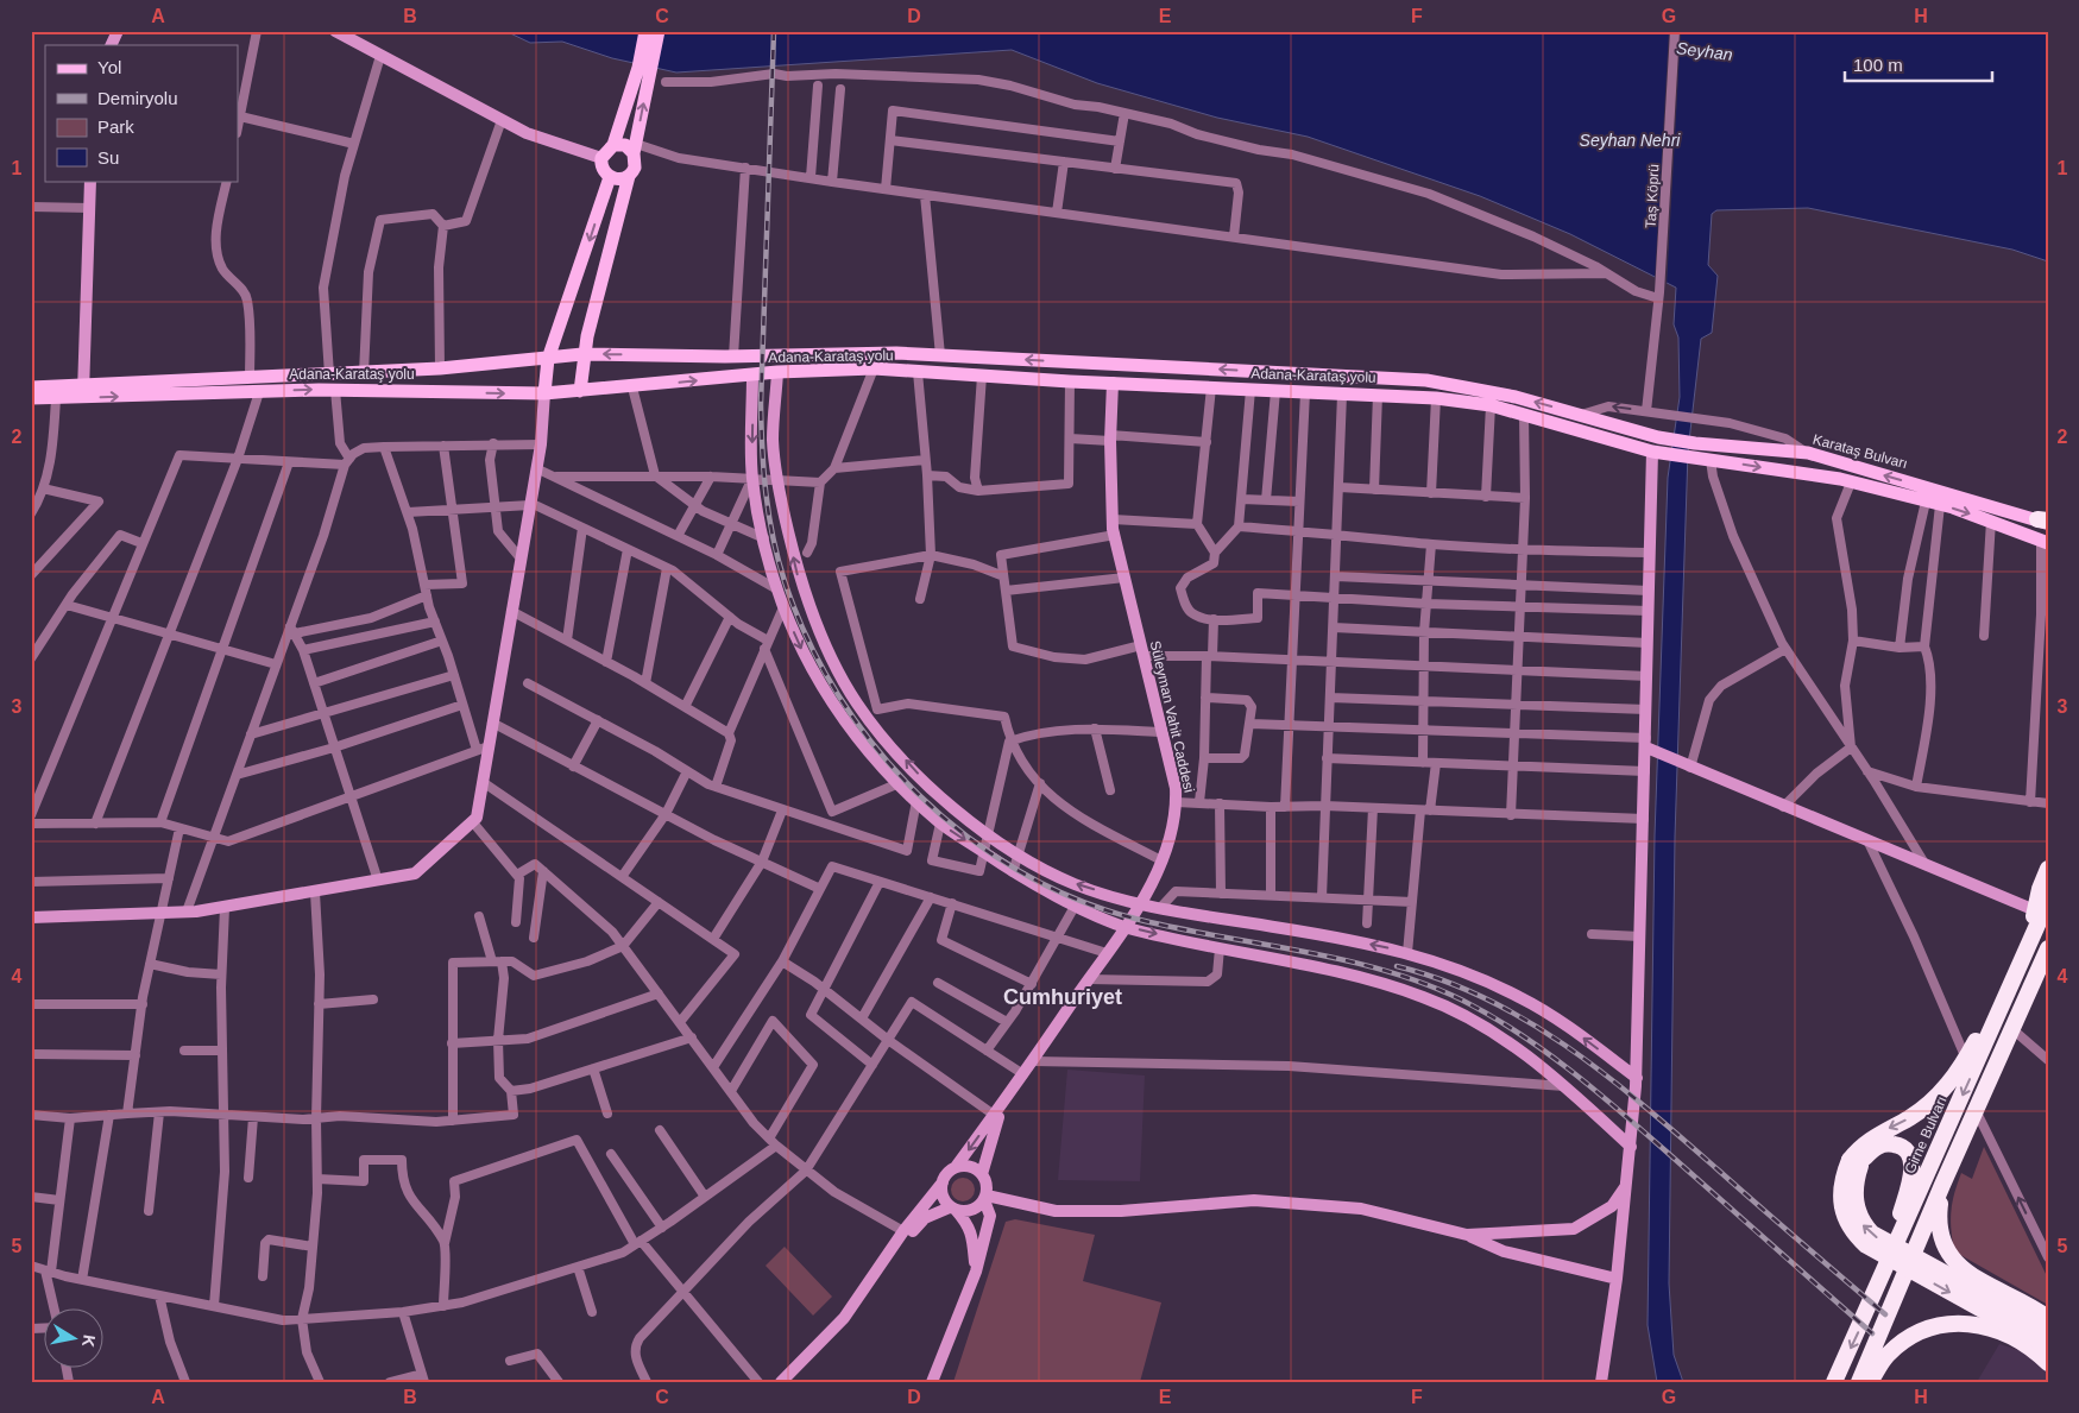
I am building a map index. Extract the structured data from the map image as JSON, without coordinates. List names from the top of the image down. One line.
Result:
{"streets":{"highway":["Girne Bulvarı"],"main road":["Adana-Karataş yolu","Karataş Bulvarı","Süleyman Vahit Caddesi"],"street":["Taș Köprü"]},"crossings":[["Adana-Karataş yolu","Karataş Bulvarı"],["Adana-Karataş yolu","Süleyman Vahit Caddesi"]],"districts":["Cumhuriyet"],"water":["Seyhan","Seyhan Nehri"],"legend":["Yol","Demiryolu","Park","Su"],"scale_bar":"100 m","north":"right","grid":{"columns":["A","B","C","D","E","F","G","H"],"rows":["1","2","3","4","5"]}}
